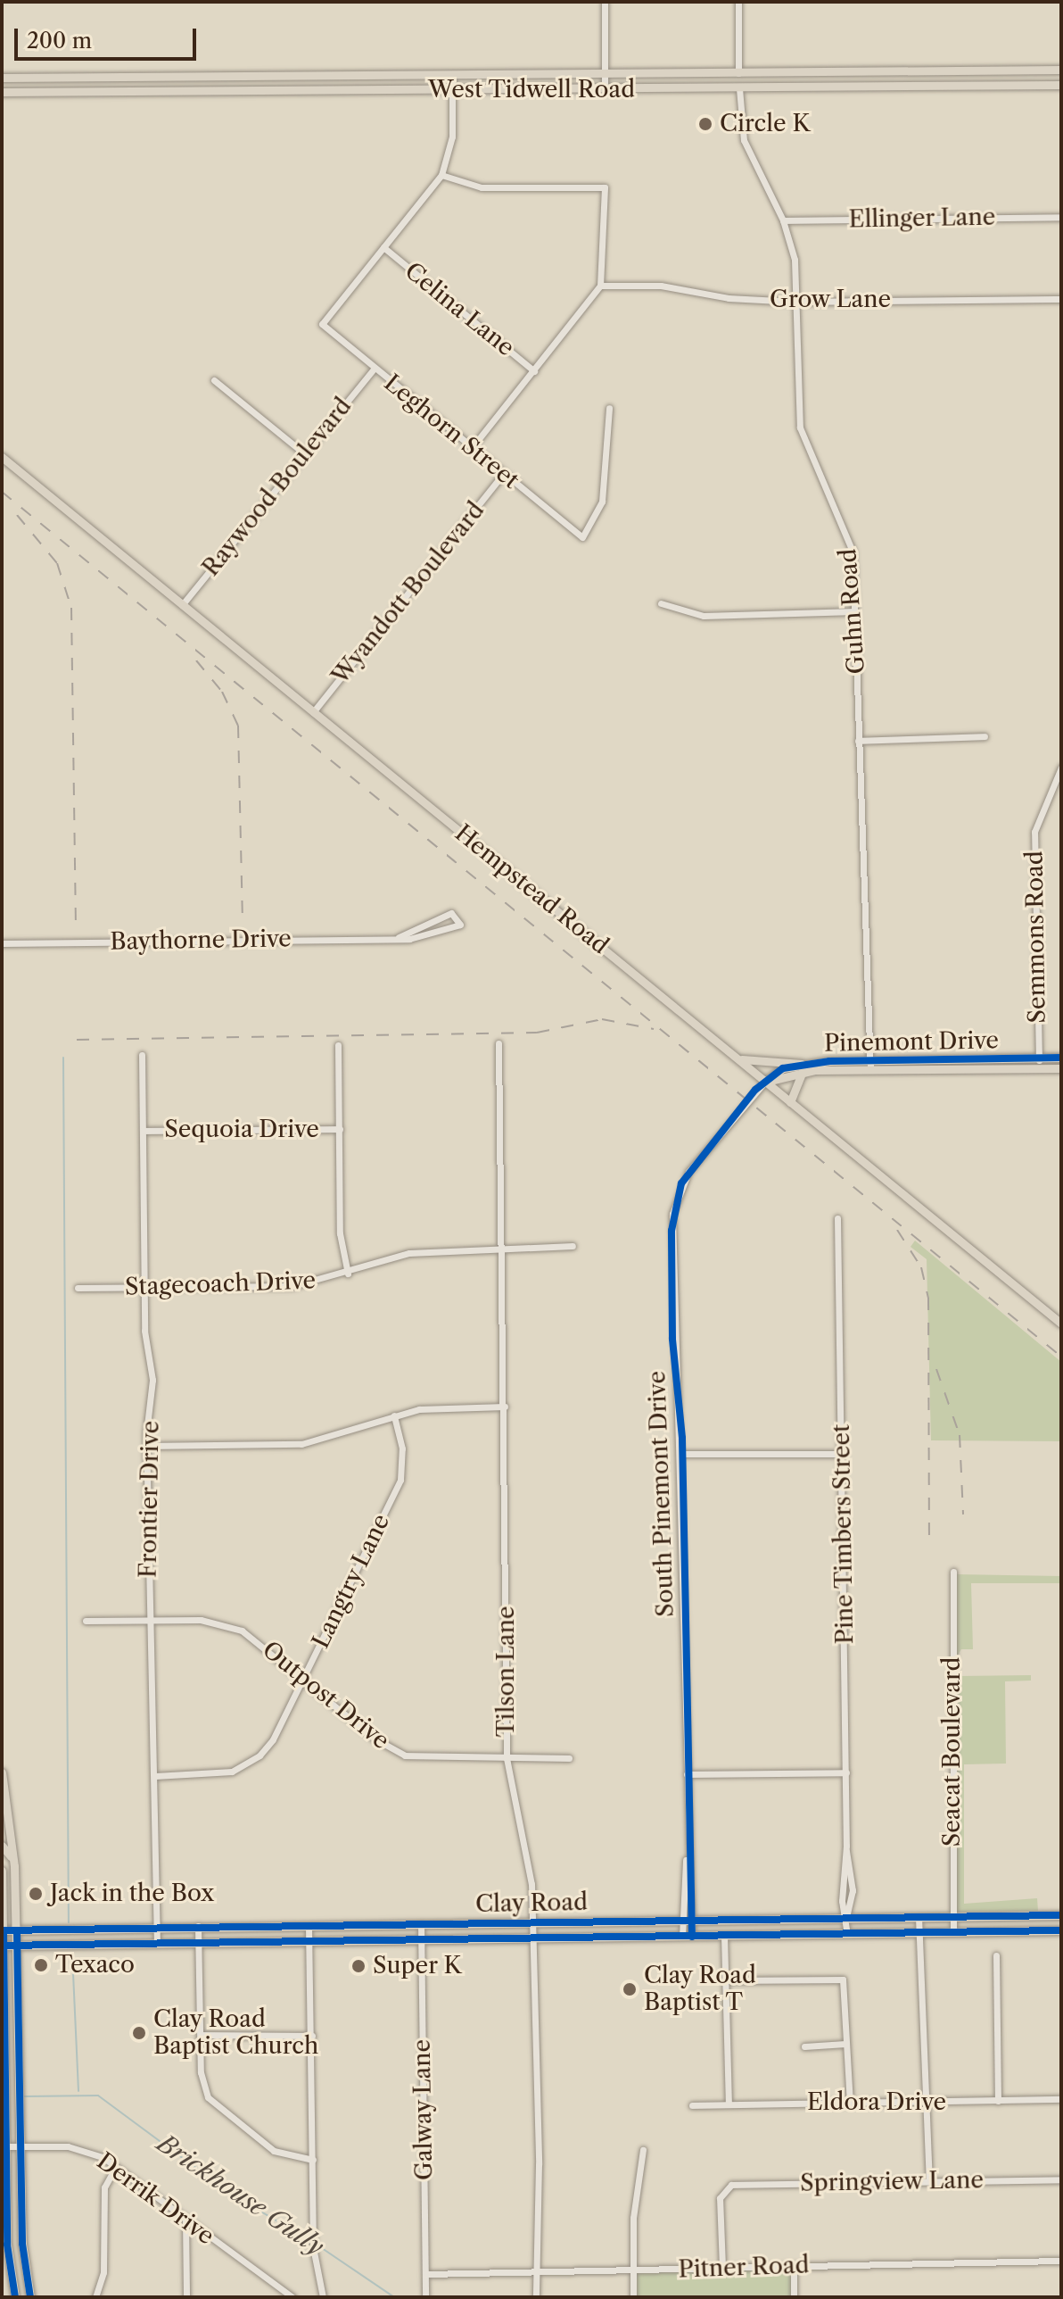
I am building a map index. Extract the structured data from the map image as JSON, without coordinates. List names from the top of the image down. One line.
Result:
{"streets":{"main road":["West Tidwell Road","Hempstead Road","Pinemont Drive","Clay Road"],"street":["Ellinger Lane","Grow Lane","Celina Lane","Leghorn Street","Raywood Boulevard","Wyandott Boulevard","Guhn Road","Semmons Road","Baythorne Drive","Sequoia Drive","Stagecoach Drive","South Pinemont Drive","Frontier Drive","Pine Timbers Street","Langtry Lane","Tilson Lane","Outpost Drive","Seacat Boulevard","Eldora Drive","Galway Lane","Springview Lane","Derrik Drive","Pitner Road"]},"crossings":[["West Tidwell Road","Guhn Road"],["Ellinger Lane","Guhn Road"],["Grow Lane","Guhn Road"],["Celina Lane","Leghorn Street"],["Leghorn Street","Raywood Boulevard"],["Leghorn Street","Wyandott Boulevard"],["Raywood Boulevard","Hempstead Road"],["Wyandott Boulevard","Hempstead Road"],["Guhn Road","Pinemont Drive"],["Hempstead Road","Pinemont Drive"],["Hempstead Road","South Pinemont Drive"],["Semmons Road","Pinemont Drive"],["Pinemont Drive","South Pinemont Drive"],["Sequoia Drive","Frontier Drive"],["Stagecoach Drive","Frontier Drive"],["Stagecoach Drive","Tilson Lane"],["South Pinemont Drive","Clay Road"],["Frontier Drive","Langtry Lane"],["Frontier Drive","Outpost Drive"],["Frontier Drive","Clay Road"],["Pine Timbers Street","Clay Road"],["Langtry Lane","Outpost Drive"],["Tilson Lane","Outpost Drive"],["Tilson Lane","Clay Road"],["Tilson Lane","Pitner Road"],["Seacat Boulevard","Clay Road"],["Clay Road","Galway Lane"],["Galway Lane","Pitner Road"],["Springview Lane","Pitner Road"]],"water":["Brickhouse Gully"],"places":["Circle K","Jack in the Box","Texaco","Super K","Clay Road Baptist T","Clay Road Baptist Church"],"scale_bar":"200 m"}
